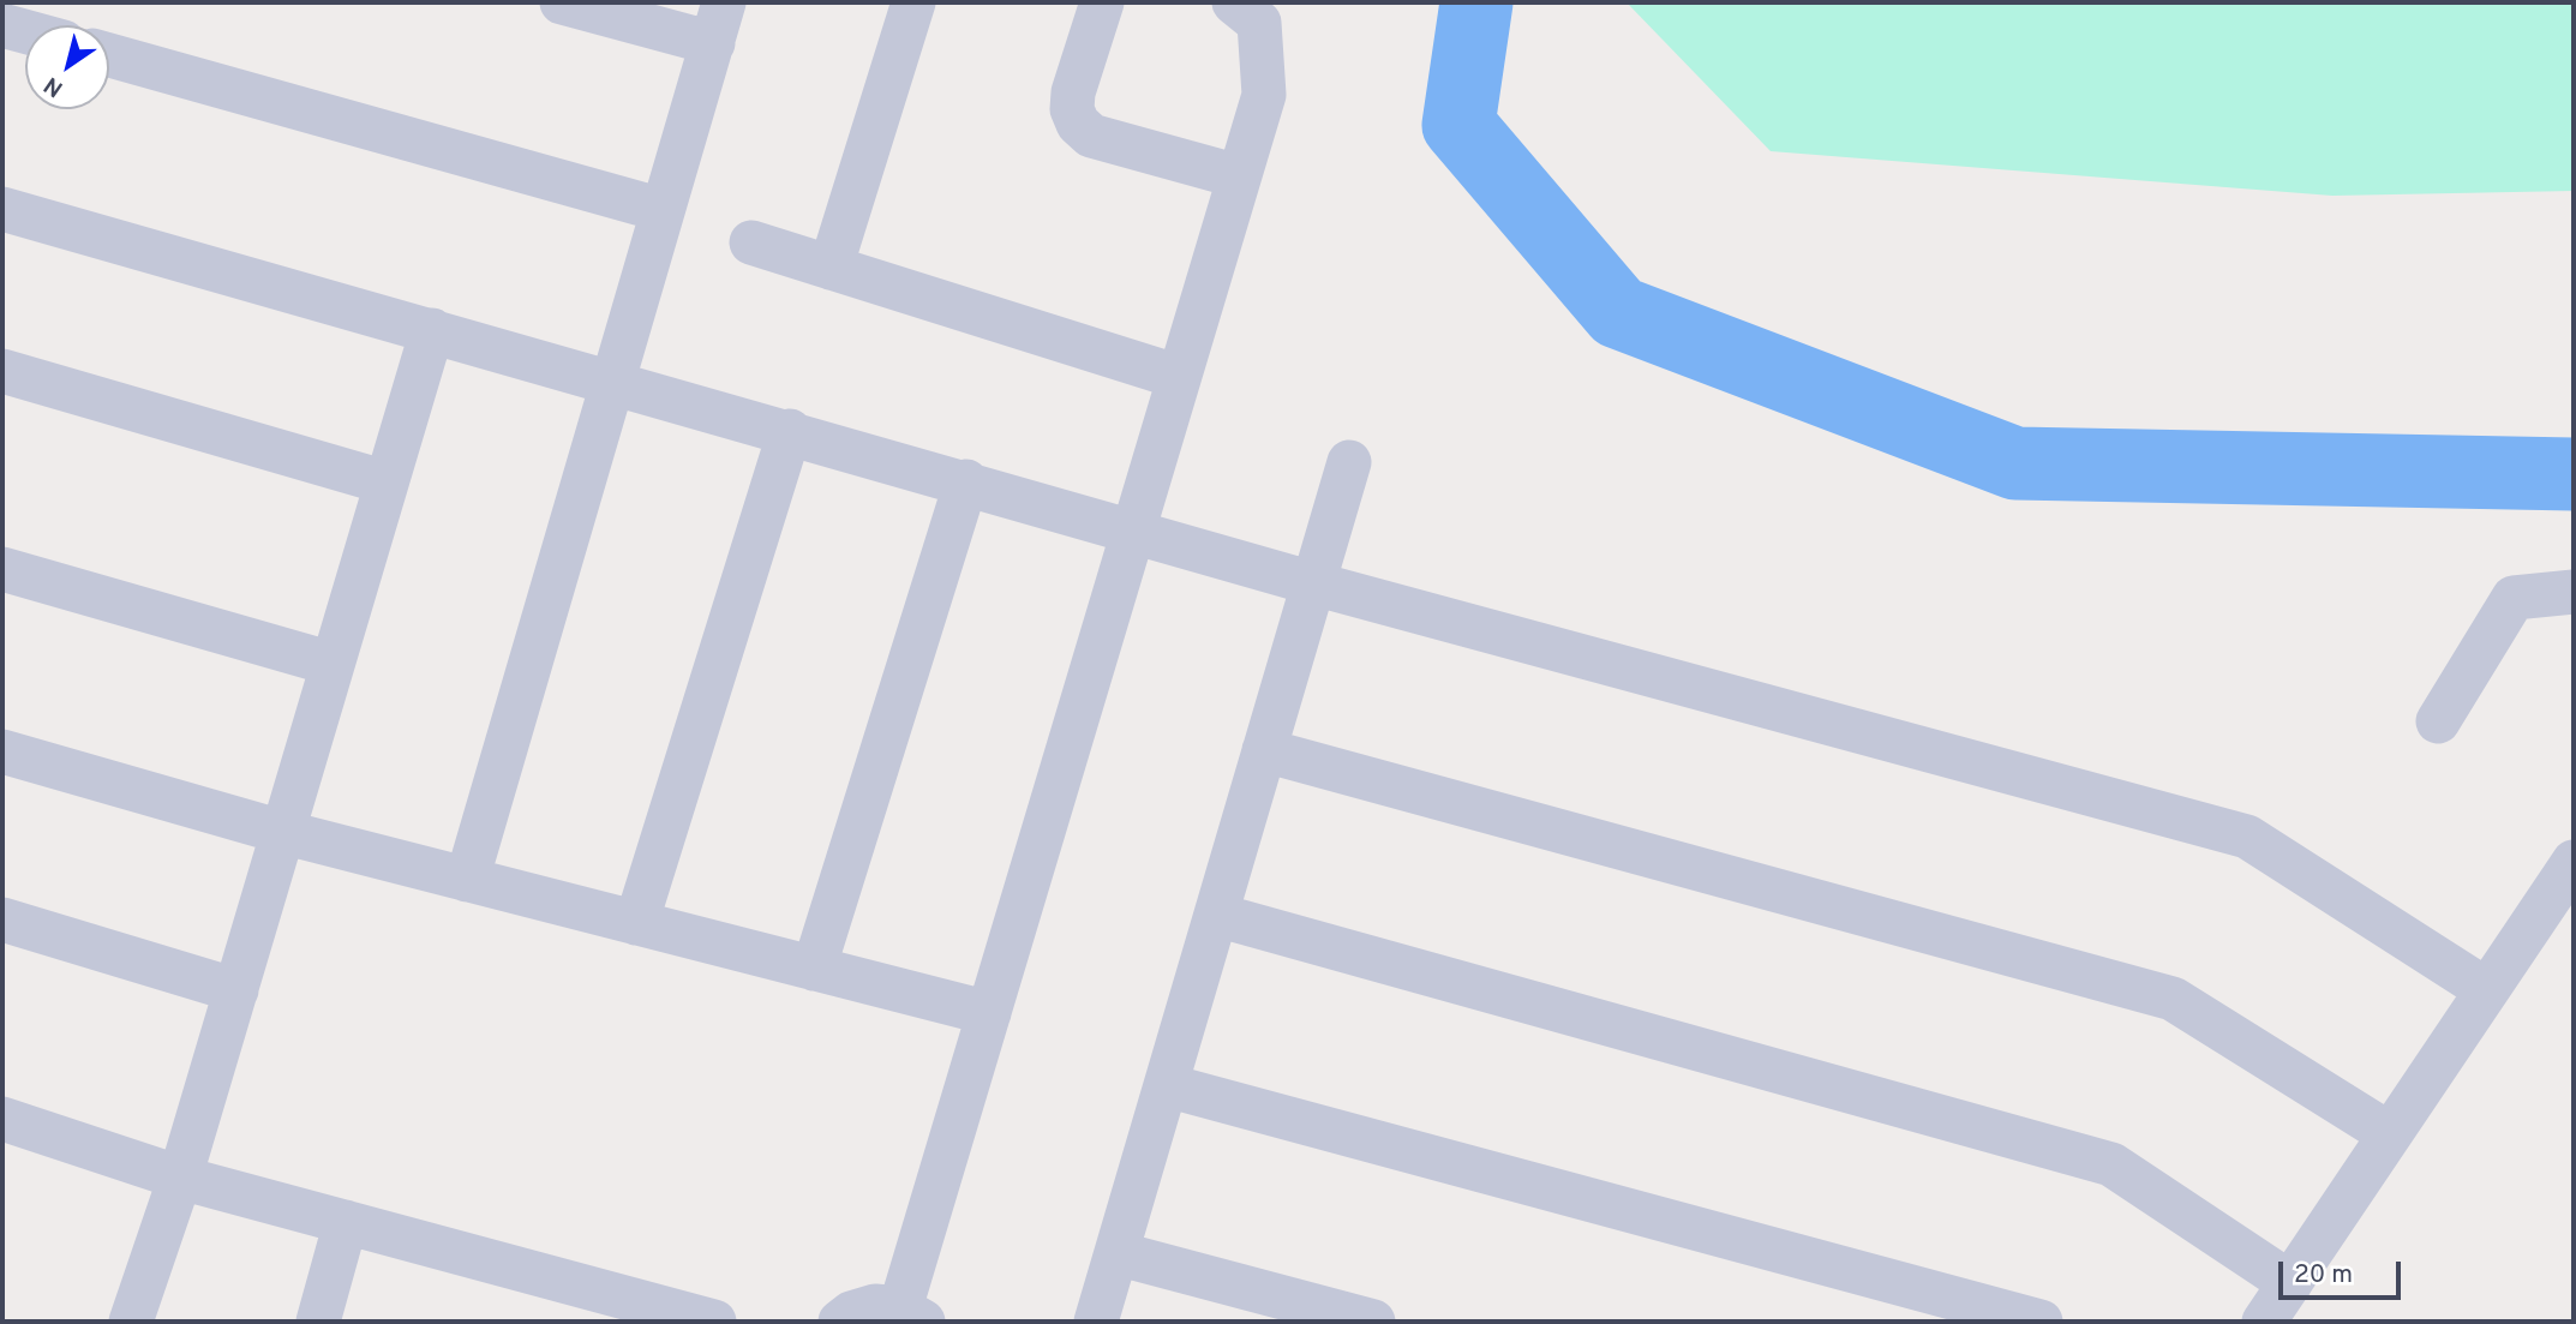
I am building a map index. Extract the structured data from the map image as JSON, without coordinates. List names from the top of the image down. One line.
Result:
{"scale_bar":"20 m","north":"bottom left"}
